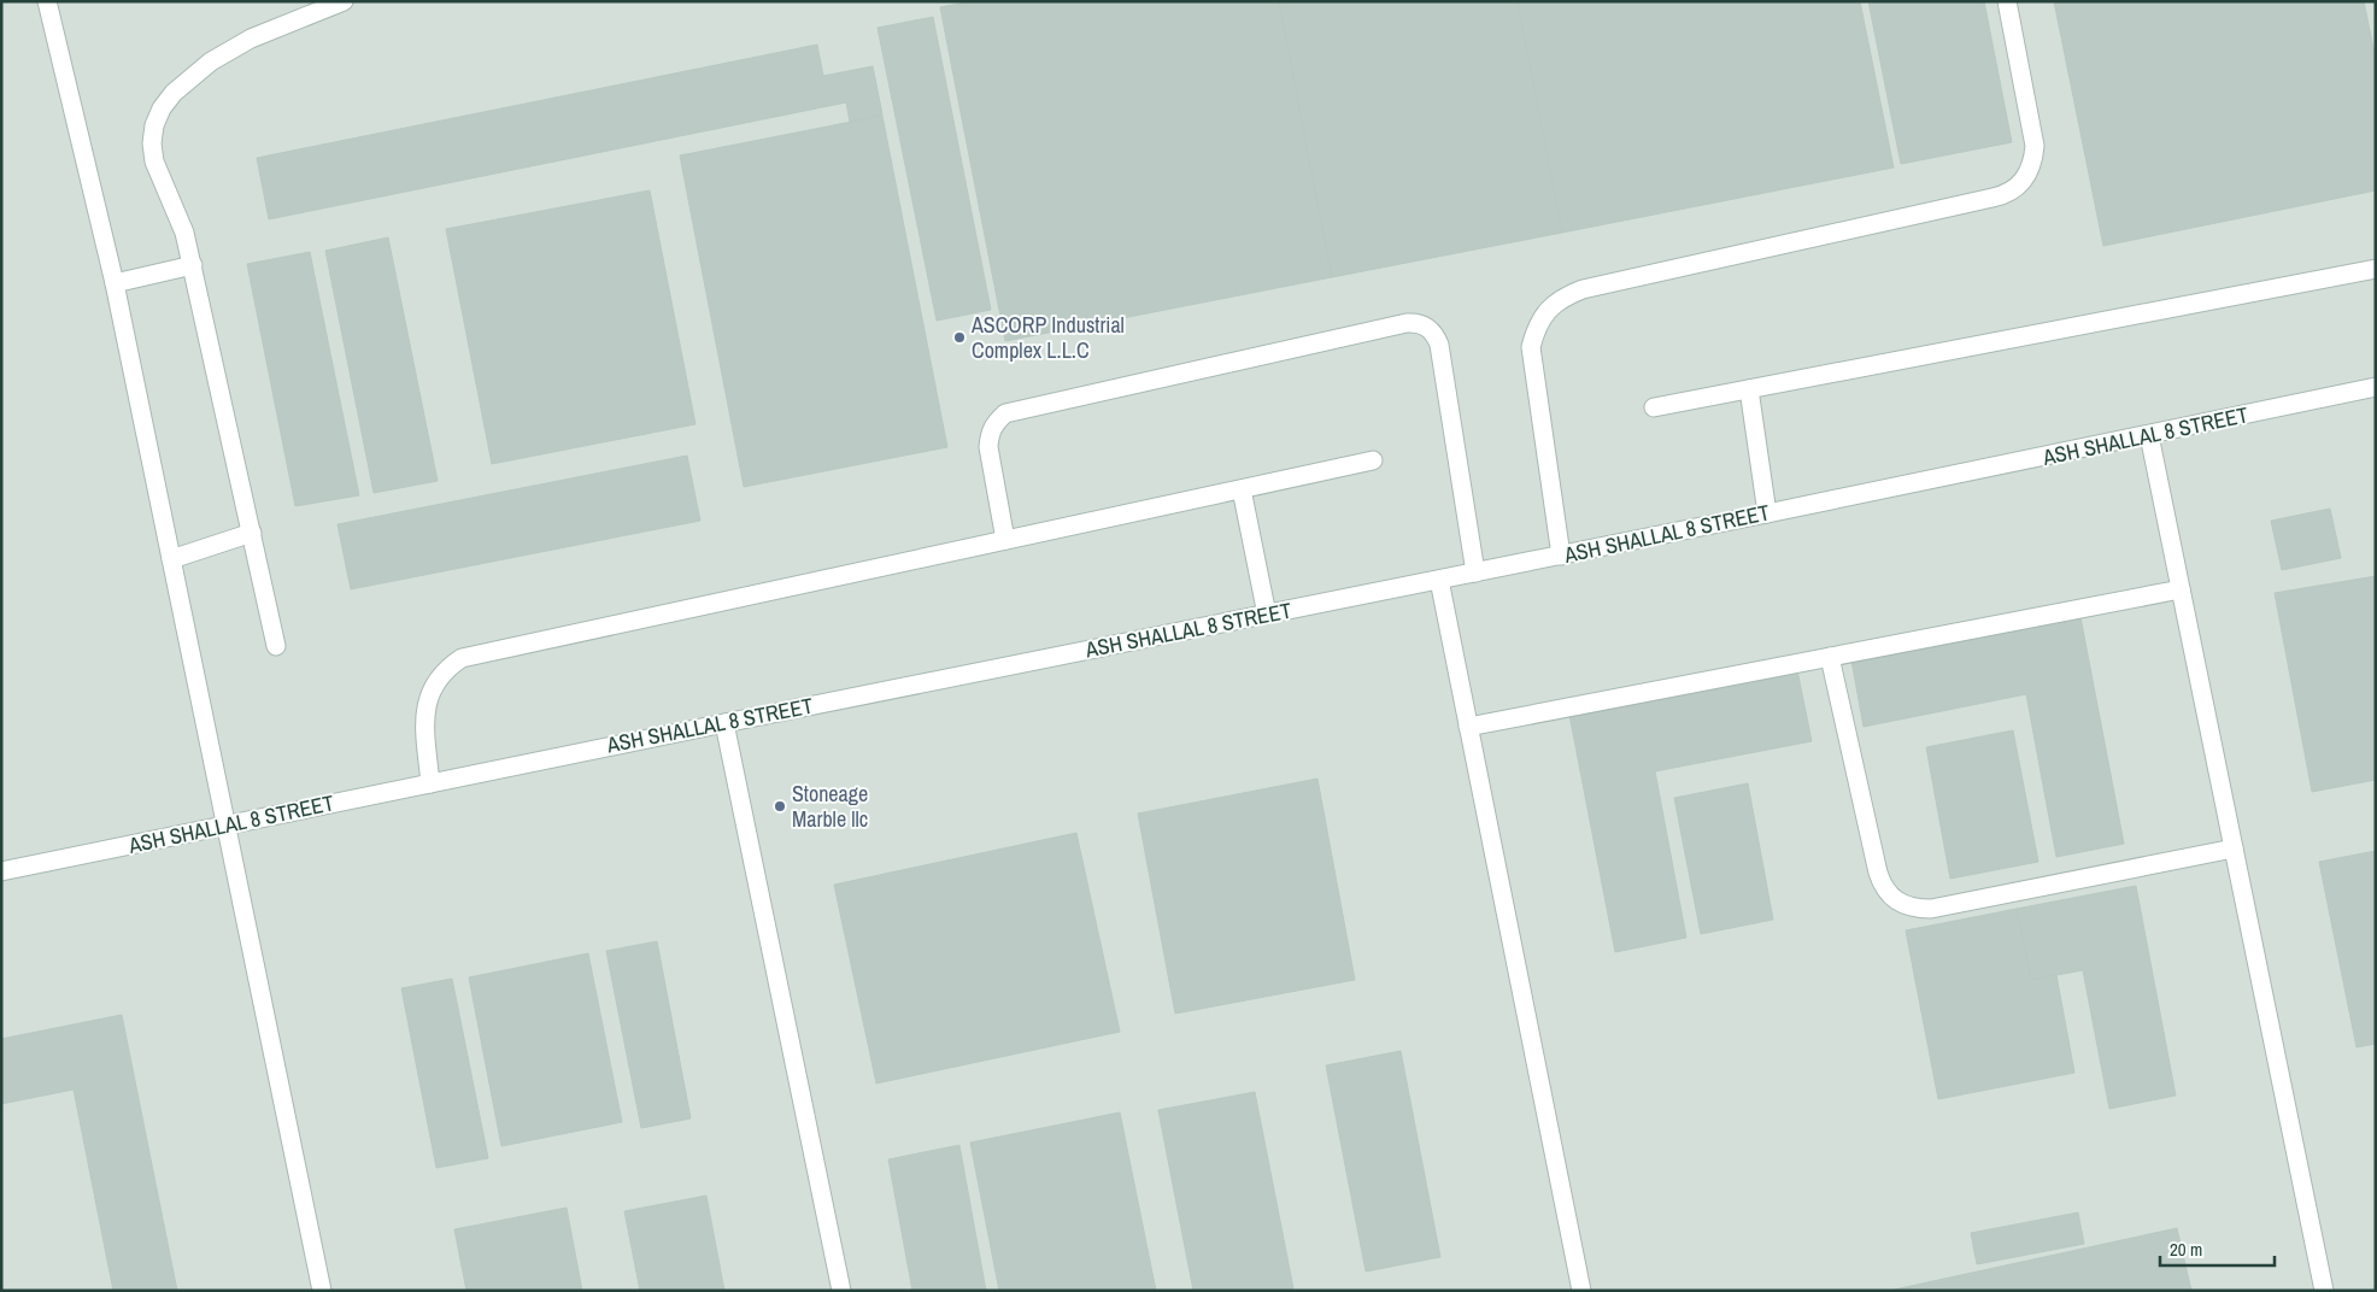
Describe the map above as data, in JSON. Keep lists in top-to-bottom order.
{
  "streets": {
    "street": ["ASH SHALLAL 8 STREET"]
  },
  "places": ["ASCORP Industrial Complex L.L.C", "Stoneage Marble llc"],
  "scale_bar": "20 m"
}
